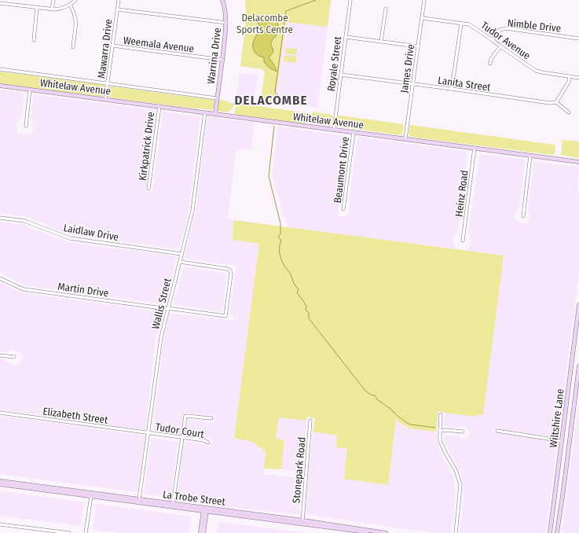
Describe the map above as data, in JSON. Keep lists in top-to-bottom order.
{
  "streets": {
    "main road": [
      "Warrina Drive",
      "Whitelaw Avenue",
      "Wiltshire Lane",
      "La Trobe Street"
    ],
    "street": [
      "Nimble Drive",
      "Tudor Avenue",
      "Weemala Avenue",
      "Mawarra Drive",
      "Royale Street",
      "James Drive",
      "Lanita Street",
      "Kirkpatrick Drive",
      "Beaumont Drive",
      "Heinz Road",
      "Laidlaw Drive",
      "Martin Drive",
      "Wallis Street",
      "Elizabeth Street",
      "Tudor Court",
      "Stonepark Road"
    ]
  },
  "crossings": [
    ["Nimble Drive", "Tudor Avenue"],
    ["Tudor Avenue", "James Drive"],
    ["Weemala Avenue", "Mawarra Drive"],
    ["Weemala Avenue", "Warrina Drive"],
    ["Mawarra Drive", "Whitelaw Avenue"],
    ["Warrina Drive", "Whitelaw Avenue"],
    ["Royale Street", "Lanita Street"],
    ["Royale Street", "Whitelaw Avenue"],
    ["James Drive", "Lanita Street"],
    ["James Drive", "Whitelaw Avenue"],
    ["Whitelaw Avenue", "Kirkpatrick Drive"],
    ["Whitelaw Avenue", "Beaumont Drive"],
    ["Whitelaw Avenue", "Heinz Road"],
    ["Whitelaw Avenue", "Wallis Street"],
    ["Laidlaw Drive", "Wallis Street"],
    ["Martin Drive", "Wallis Street"],
    ["Wallis Street", "Elizabeth Street"],
    ["Wallis Street", "Tudor Court"],
    ["Wallis Street", "La Trobe Street"],
    ["Elizabeth Street", "Tudor Court"],
    ["Stonepark Road", "La Trobe Street"]
  ],
  "districts": ["DELACOMBE"],
  "parks": ["Delacombe Sports Centre"]
}
